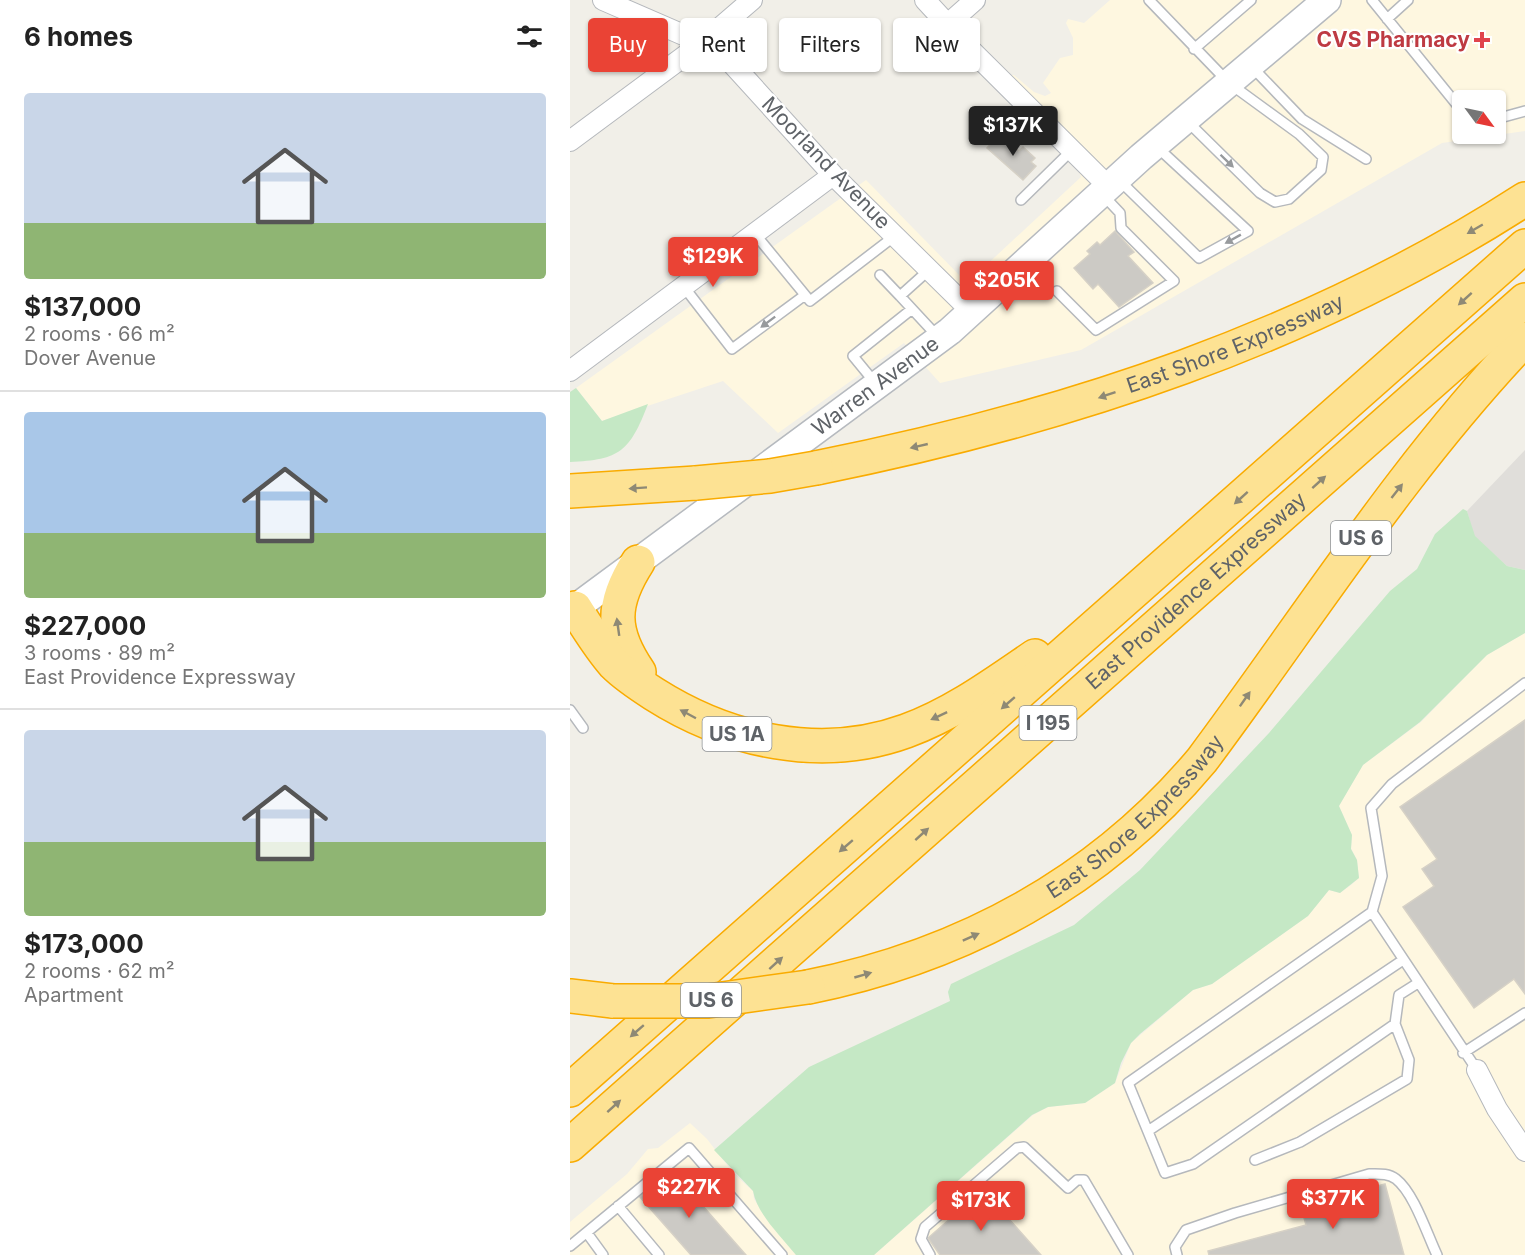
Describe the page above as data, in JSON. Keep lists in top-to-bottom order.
{
  "streets": {
    "highway": [
      "East Shore Expressway",
      "US 6",
      "East Providence Expressway",
      "I 195",
      "US 1A"
    ],
    "main road": ["Warren Avenue"],
    "street": ["Moorland Avenue"]
  },
  "crossings": [
    ["Moorland Avenue", "Warren Avenue"],
    ["Warren Avenue", "US 1A"],
    ["East Providence Expressway", "US 1A"]
  ],
  "places": {
    "health": ["CVS Pharmacy"]
  },
  "north": "bottom right",
  "page": {
    "heading": "6 homes",
    "chip": [
      "Buy",
      "Rent",
      "Filters",
      "New"
    ],
    "list": [
      {
        "name": "$137,000",
        "note": "2 rooms · 66 m² · Dover Avenue"
      },
      {
        "name": "$227,000",
        "note": "3 rooms · 89 m² · East Providence Expressway"
      },
      {
        "name": "$173,000",
        "note": "2 rooms · 62 m² · Apartment"
      }
    ],
    "price": [
      "$137K",
      "$129K",
      "$205K",
      "$227K",
      "$377K",
      "$173K"
    ]
  }
}
